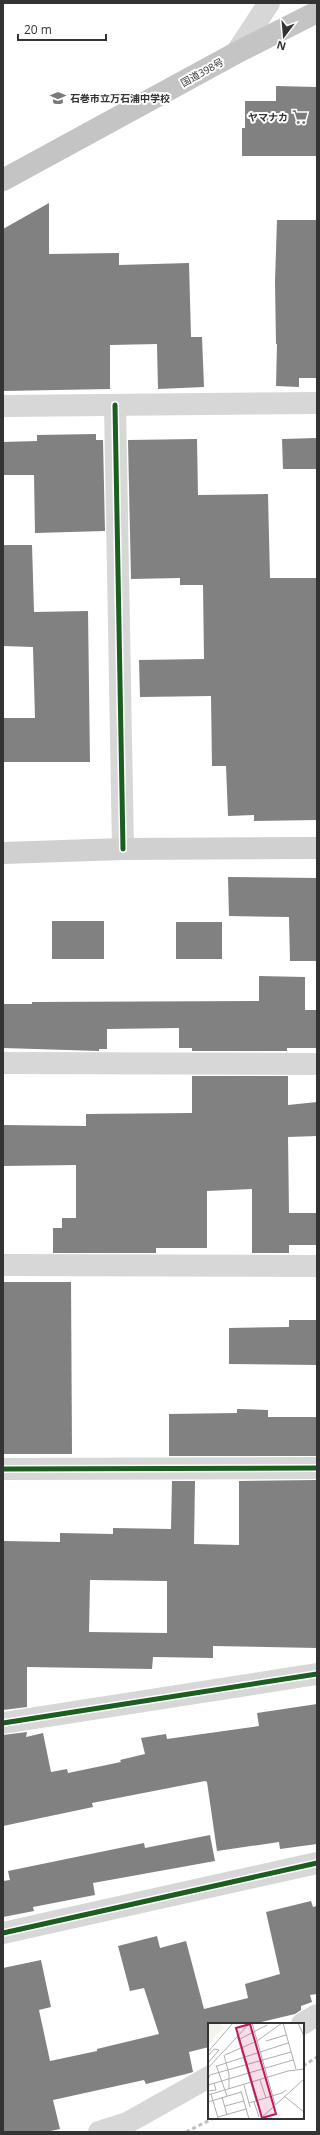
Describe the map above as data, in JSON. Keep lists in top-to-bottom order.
{
  "streets": {
    "highway": ["国道398号"]
  },
  "places": {
    "school or university": ["石巻市立万石浦中学校"],
    "supermarket": ["ヤマナカ"]
  },
  "scale_bar": "20 m",
  "north": "bottom"
}
